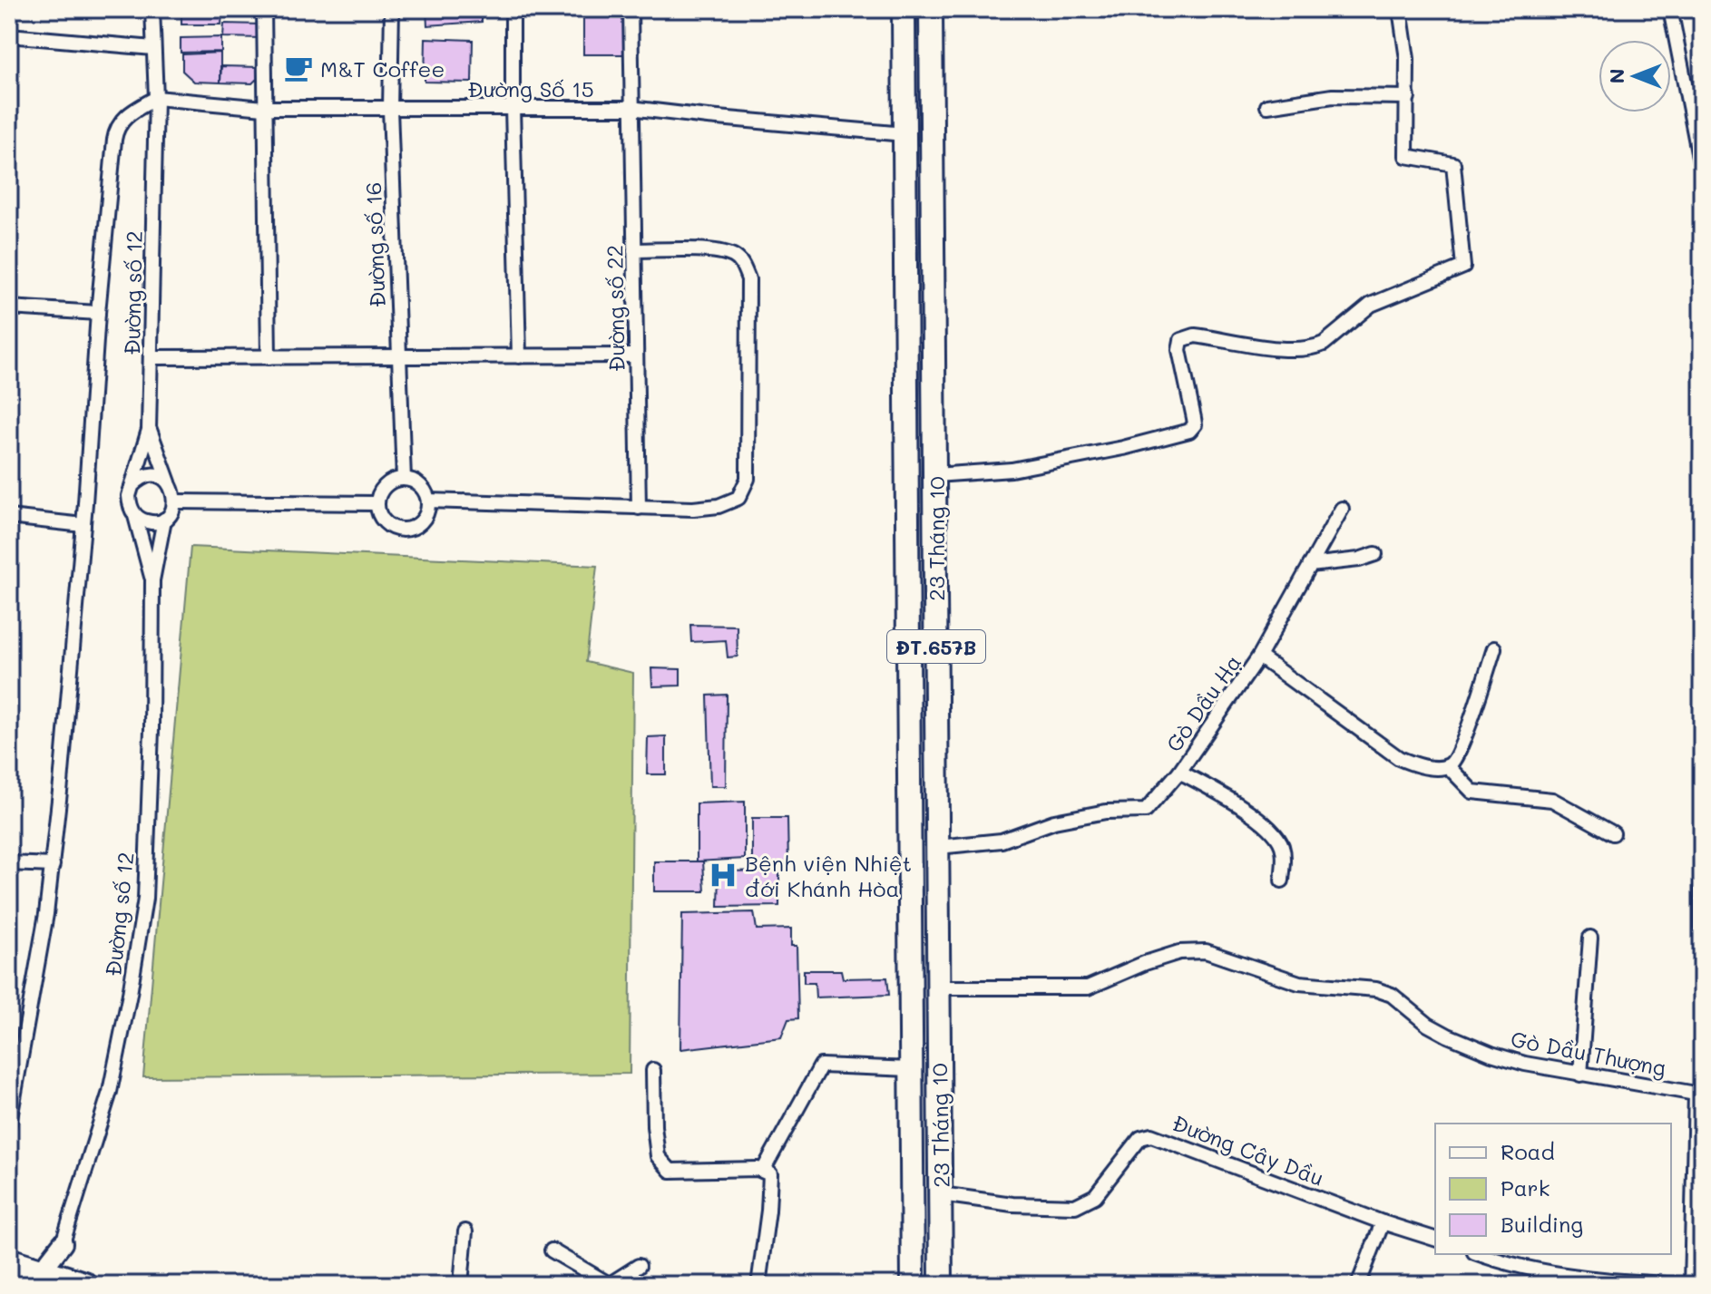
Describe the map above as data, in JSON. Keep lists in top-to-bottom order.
{
  "streets": {
    "main road": ["23 Tháng 10", "ĐT.657B"],
    "street": [
      "Đường Số 15",
      "Đường số 16",
      "Đường số 12",
      "Đường số 22",
      "Gò Dầu Hạ",
      "Gò Dầu Thượng",
      "Đường Cây Dầu"
    ]
  },
  "crossings": [
    ["Đường Số 15", "Đường số 16"],
    ["Đường Số 15", "Đường số 12"],
    ["Đường Số 15", "Đường số 22"],
    ["Đường Số 15", "23 Tháng 10"],
    ["23 Tháng 10", "Gò Dầu Hạ"],
    ["23 Tháng 10", "Gò Dầu Thượng"],
    ["23 Tháng 10", "Đường Cây Dầu"]
  ],
  "places": {
    "cafe": ["M&T Coffee"],
    "hospital": ["Bệnh viện Nhiệt đới Khánh Hòa"]
  },
  "legend": ["Road", "Park", "Building"],
  "north": "left"
}
